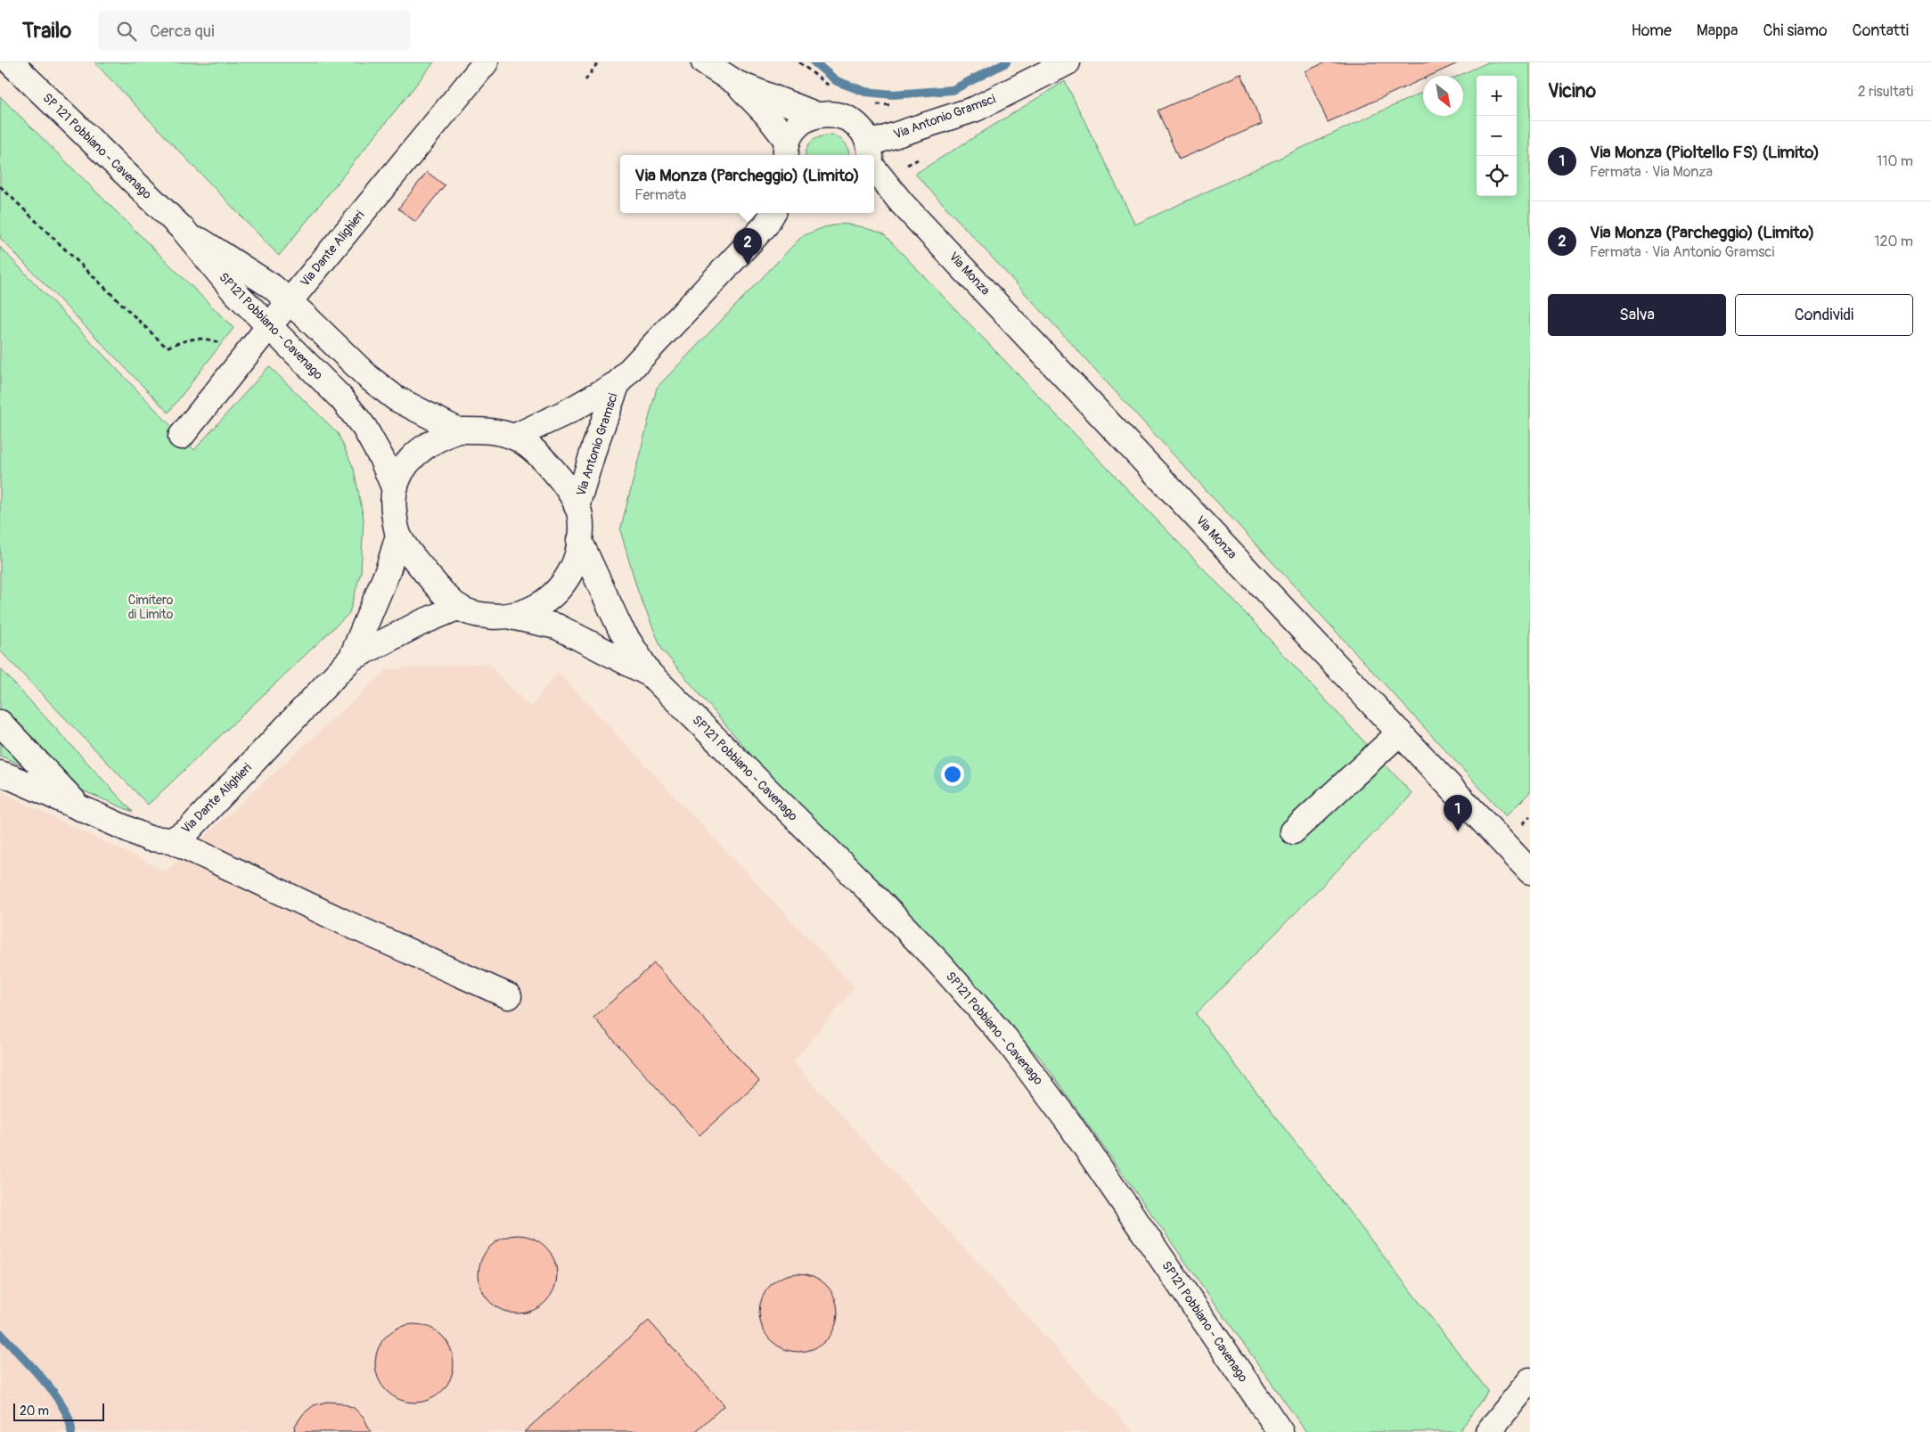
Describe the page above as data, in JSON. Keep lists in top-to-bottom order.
{
  "streets": {
    "street": [
      "Via Antonio Gramsci",
      "SP 121 Pobbiano - Cavenago",
      "Via Dante Alighieri",
      "Via Monza",
      "SP121 Pobbiano - Cavenago"
    ]
  },
  "crossings": [
    ["SP 121 Pobbiano - Cavenago", "SP121 Pobbiano - Cavenago"],
    ["Via Dante Alighieri", "SP121 Pobbiano - Cavenago"]
  ],
  "parks": ["Cimitero di Limito"],
  "scale_bar": "20 m",
  "north": "bottom right",
  "page": {
    "header": "Trailo",
    "search": "Cerca qui",
    "nav": [
      "Home",
      "Mappa",
      "Chi siamo",
      "Contatti"
    ],
    "heading": ["Vicino", "2 risultati"],
    "map_buttons": ["+", "−"],
    "list": [
      {
        "mark": "1",
        "name": "Via Monza (Pioltello FS) (Limito)",
        "note": "Fermata · Via Monza",
        "value": "110 m"
      },
      {
        "mark": "2",
        "name": "Via Monza (Parcheggio) (Limito)",
        "note": "Fermata · Via Antonio Gramsci",
        "value": "120 m"
      }
    ],
    "popup": ["Via Monza (Parcheggio) (Limito)", "Fermata"],
    "pins": ["2", "1"],
    "buttons": ["Salva", "Condividi"],
    "scale": "20 m"
  }
}
